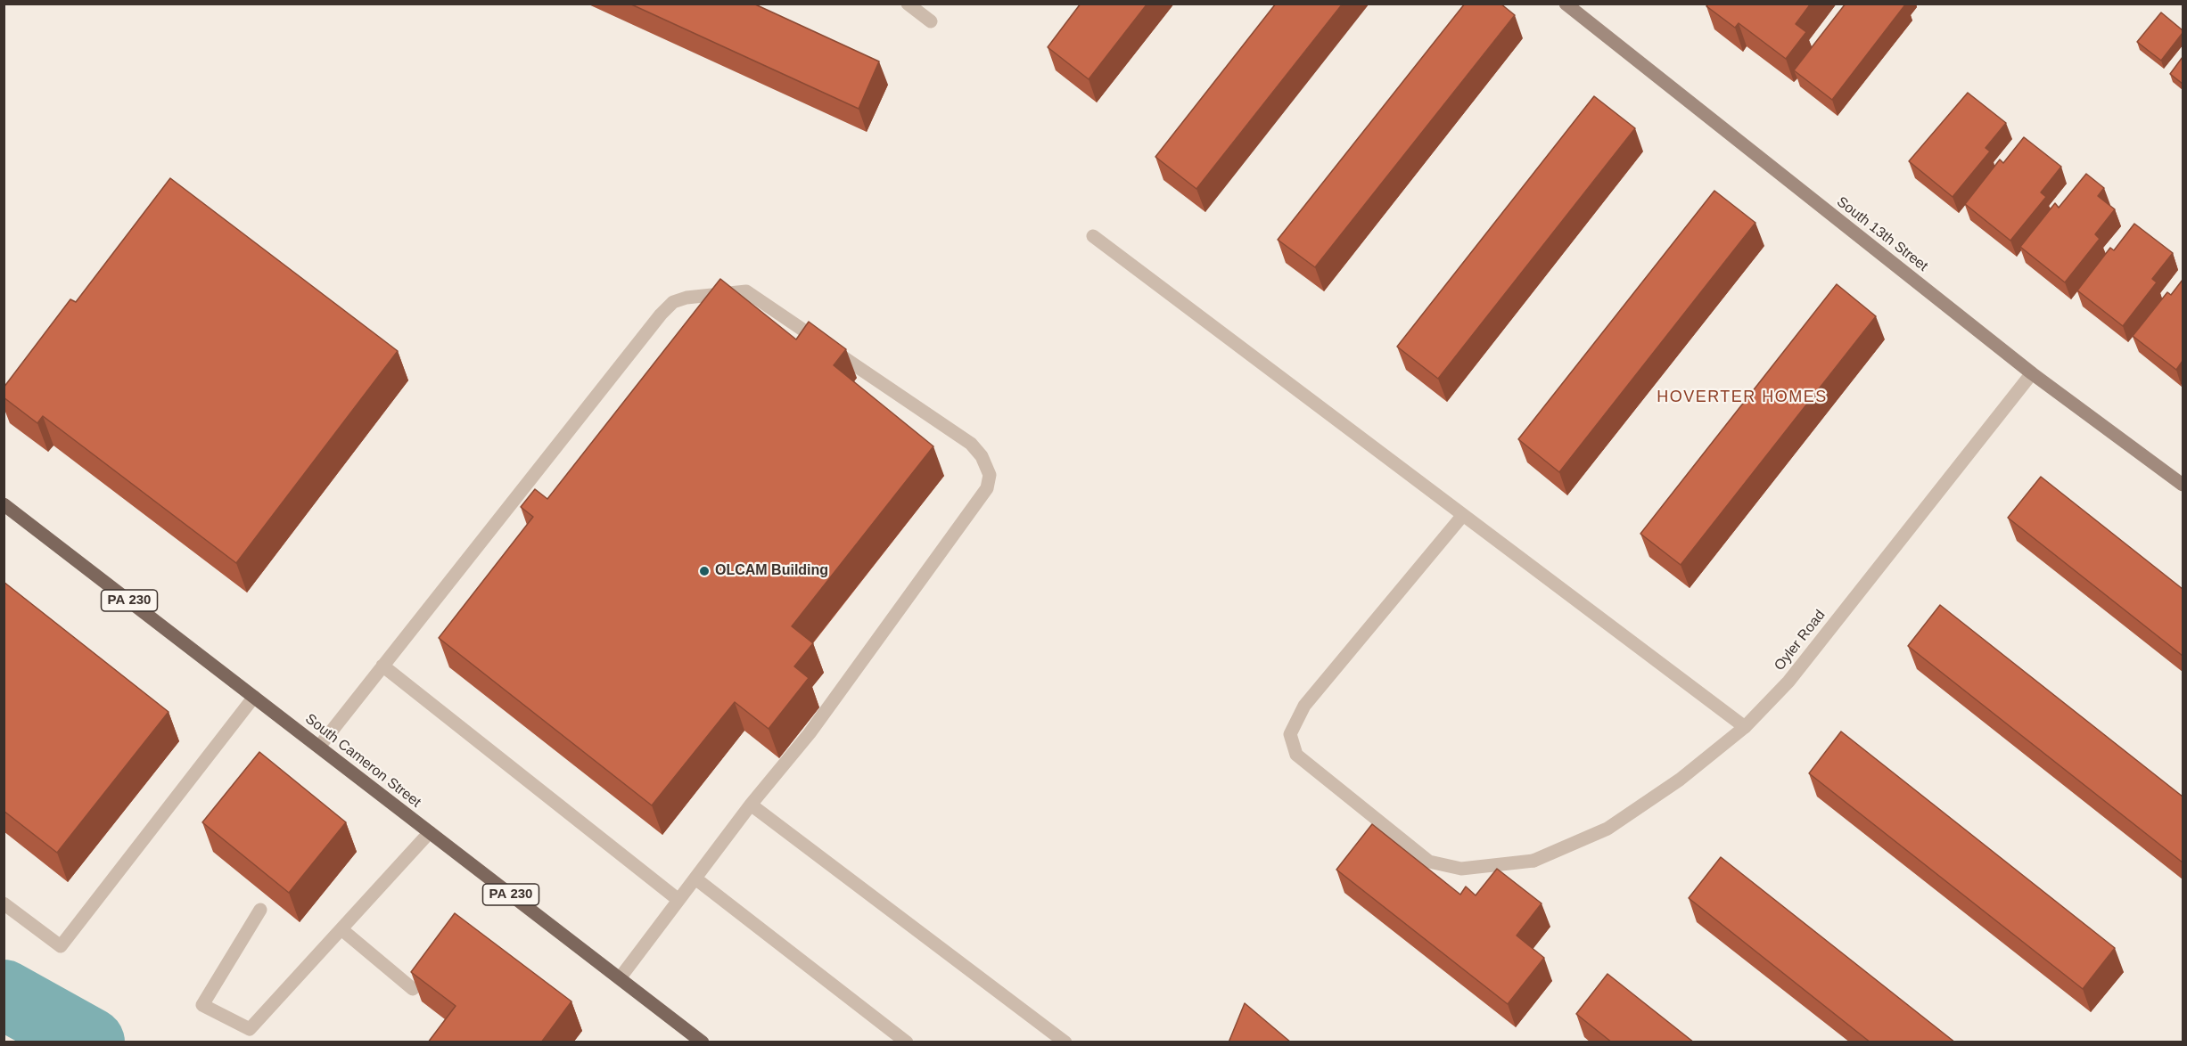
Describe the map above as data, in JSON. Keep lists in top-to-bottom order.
{
  "streets": {
    "main road": ["PA 230", "South Cameron Street"],
    "street": ["South 13th Street", "Oyler Road"]
  },
  "crossings": [
    ["South 13th Street", "Oyler Road"]
  ],
  "districts": ["HOVERTER HOMES"],
  "places": ["OLCAM Building"]
}
